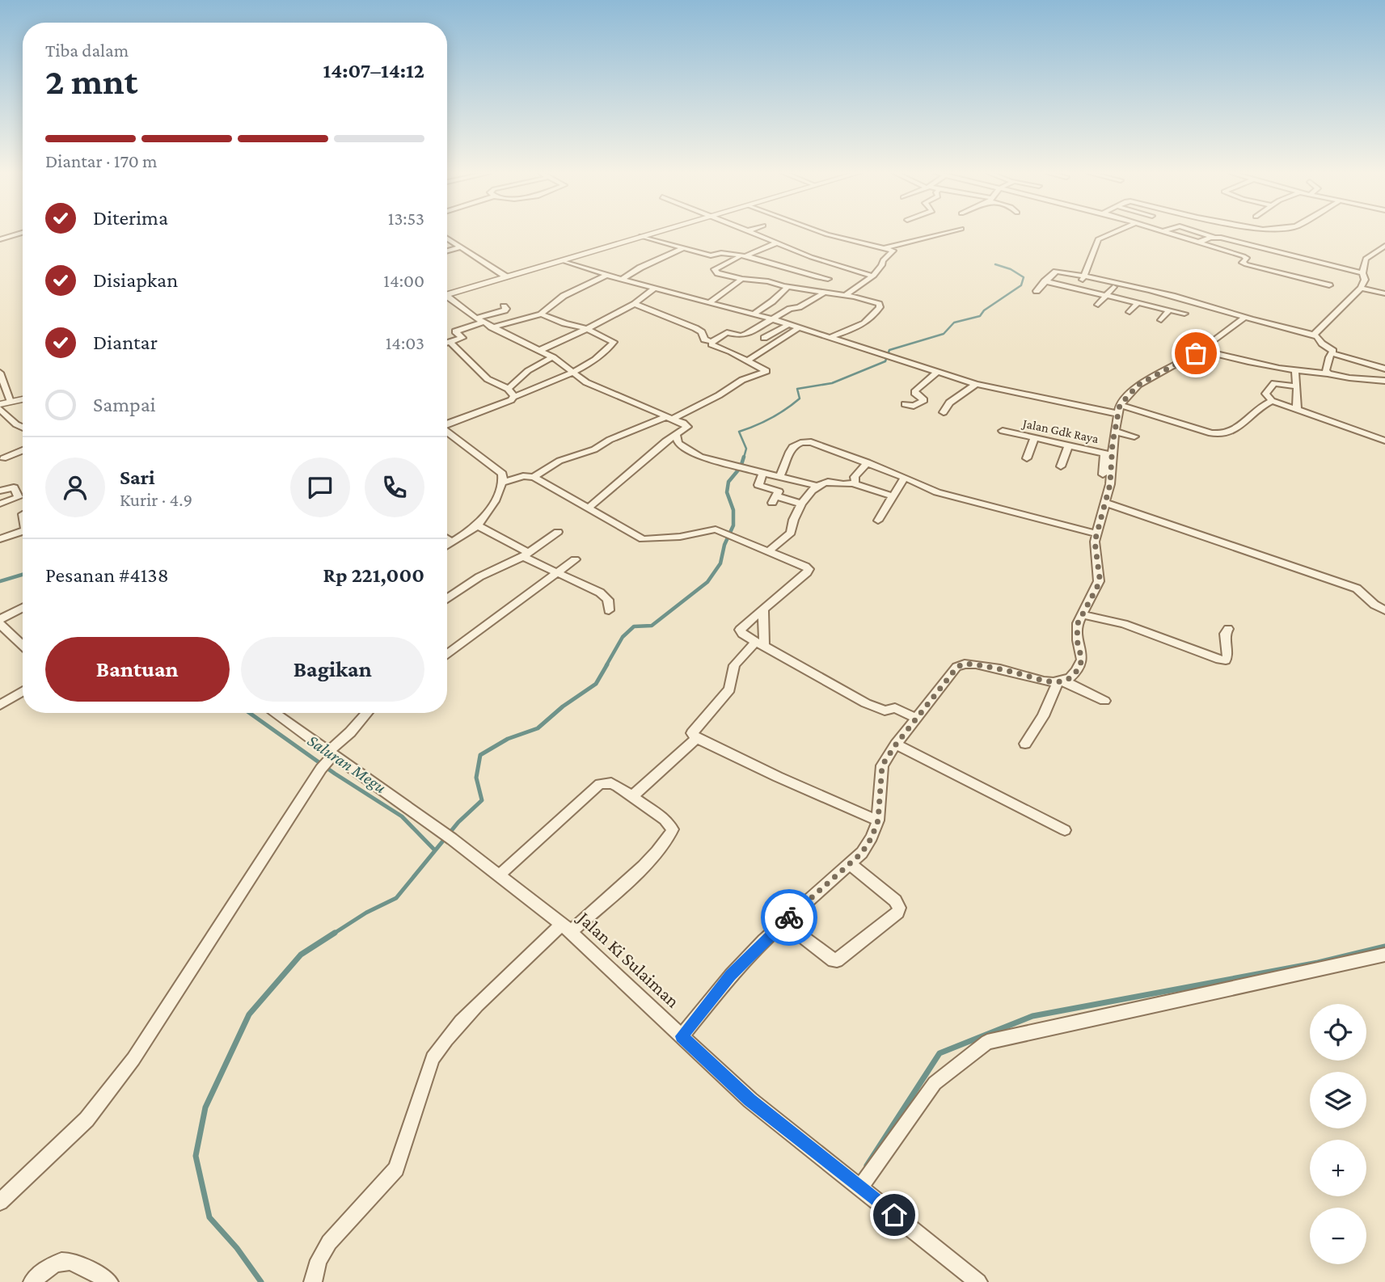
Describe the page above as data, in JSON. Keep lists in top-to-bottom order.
{
  "streets": {
    "street": ["Jalan Gdk Raya", "Jalan Ki Sulaiman"]
  },
  "water": ["Saluran Megu"],
  "page": {
    "heading": ["2 mnt", "Tiba dalam", "14:07–14:12"],
    "panel": [
      "Sari",
      "Kurir · 4.9",
      "Pesanan #4138",
      "Rp 221,000"
    ],
    "bar": "Diantar · 170 m",
    "list": [
      ["Diterima", "13:53"],
      ["Disiapkan", "14:00"],
      ["Diantar", "14:03"],
      "Sampai"
    ],
    "buttons": ["Bantuan", "Bagikan"],
    "map_buttons": ["+", "−"]
  }
}
